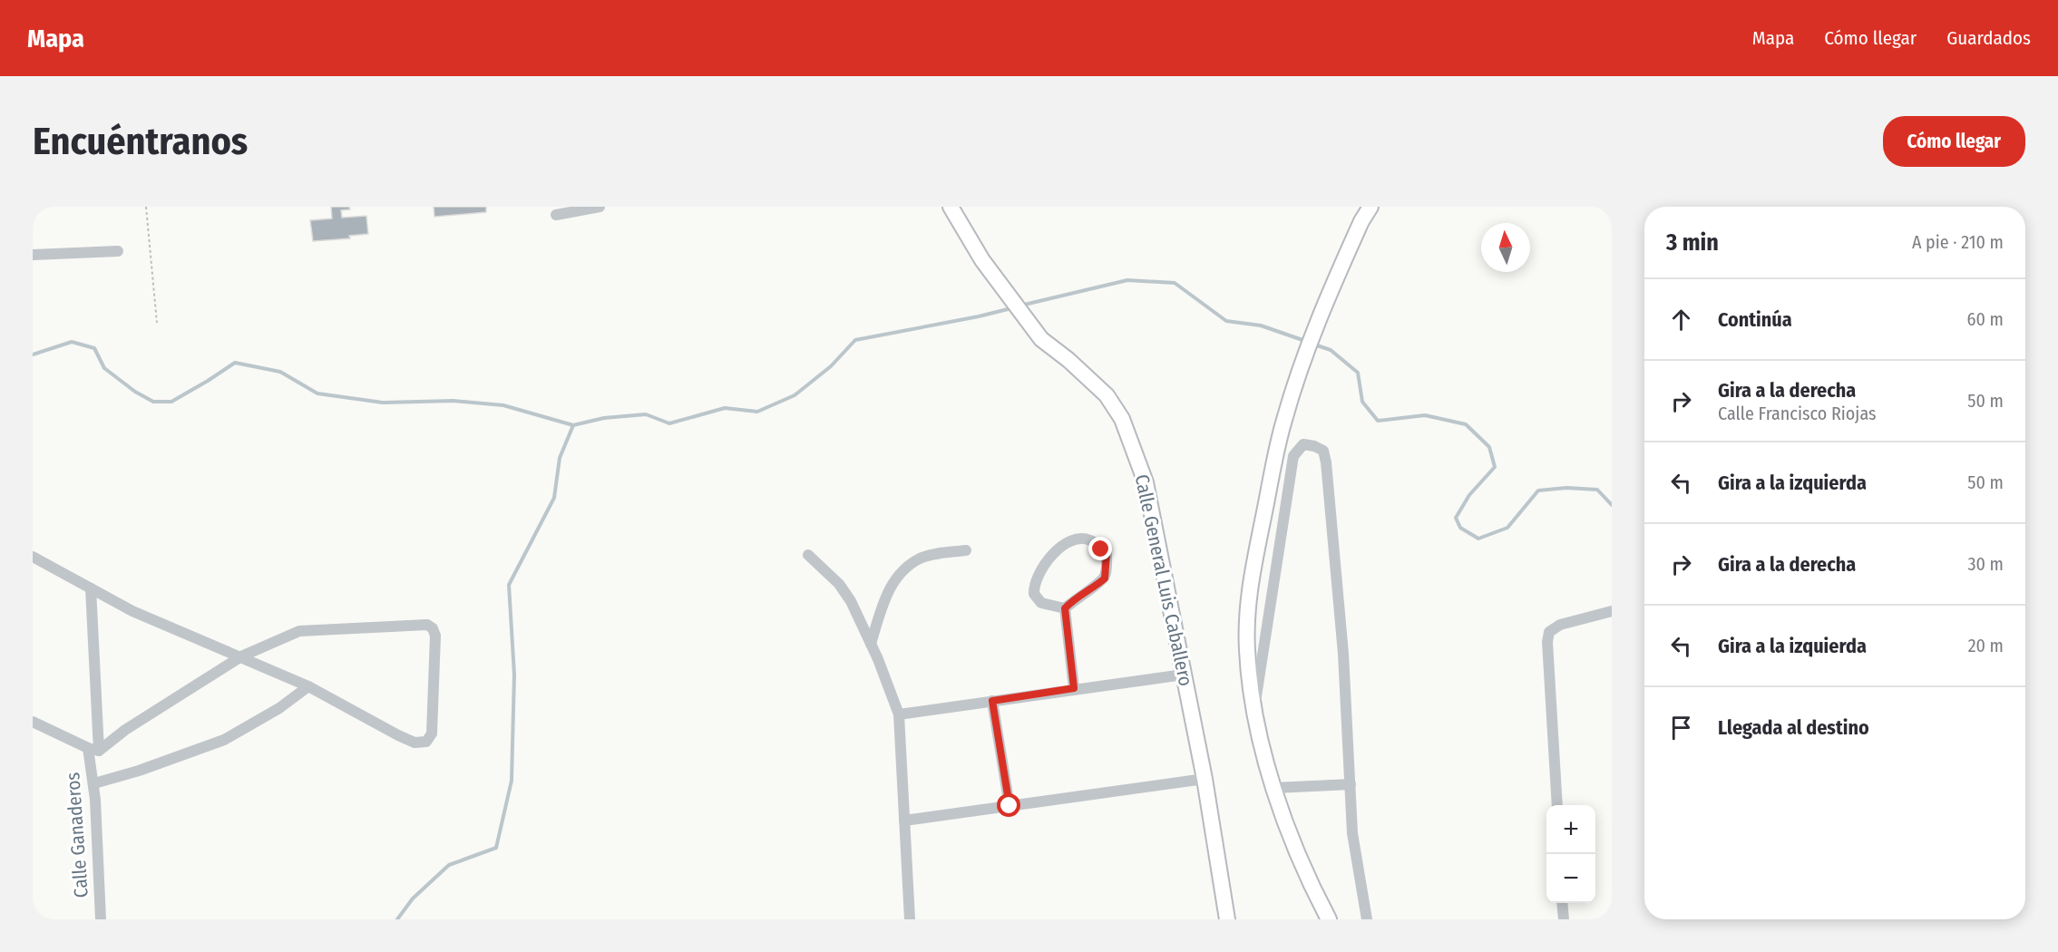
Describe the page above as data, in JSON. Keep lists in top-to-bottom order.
{
  "streets": {
    "street": ["Calle General Luis Caballero", "Calle Ganaderos"]
  },
  "north": "top",
  "page": {
    "header": "Mapa",
    "nav": ["Mapa", "Cómo llegar", "Guardados"],
    "buttons": "Cómo llegar",
    "title": "Encuéntranos",
    "heading": ["3 min", "A pie · 210 m"],
    "list": [
      ["Continúa", "60 m"],
      ["Gira a la derecha", "Calle Francisco Riojas", "50 m"],
      ["Gira a la izquierda", "50 m"],
      ["Gira a la derecha", "30 m"],
      ["Gira a la izquierda", "20 m"],
      "Llegada al destino"
    ],
    "map_buttons": ["+", "−"]
  }
}
